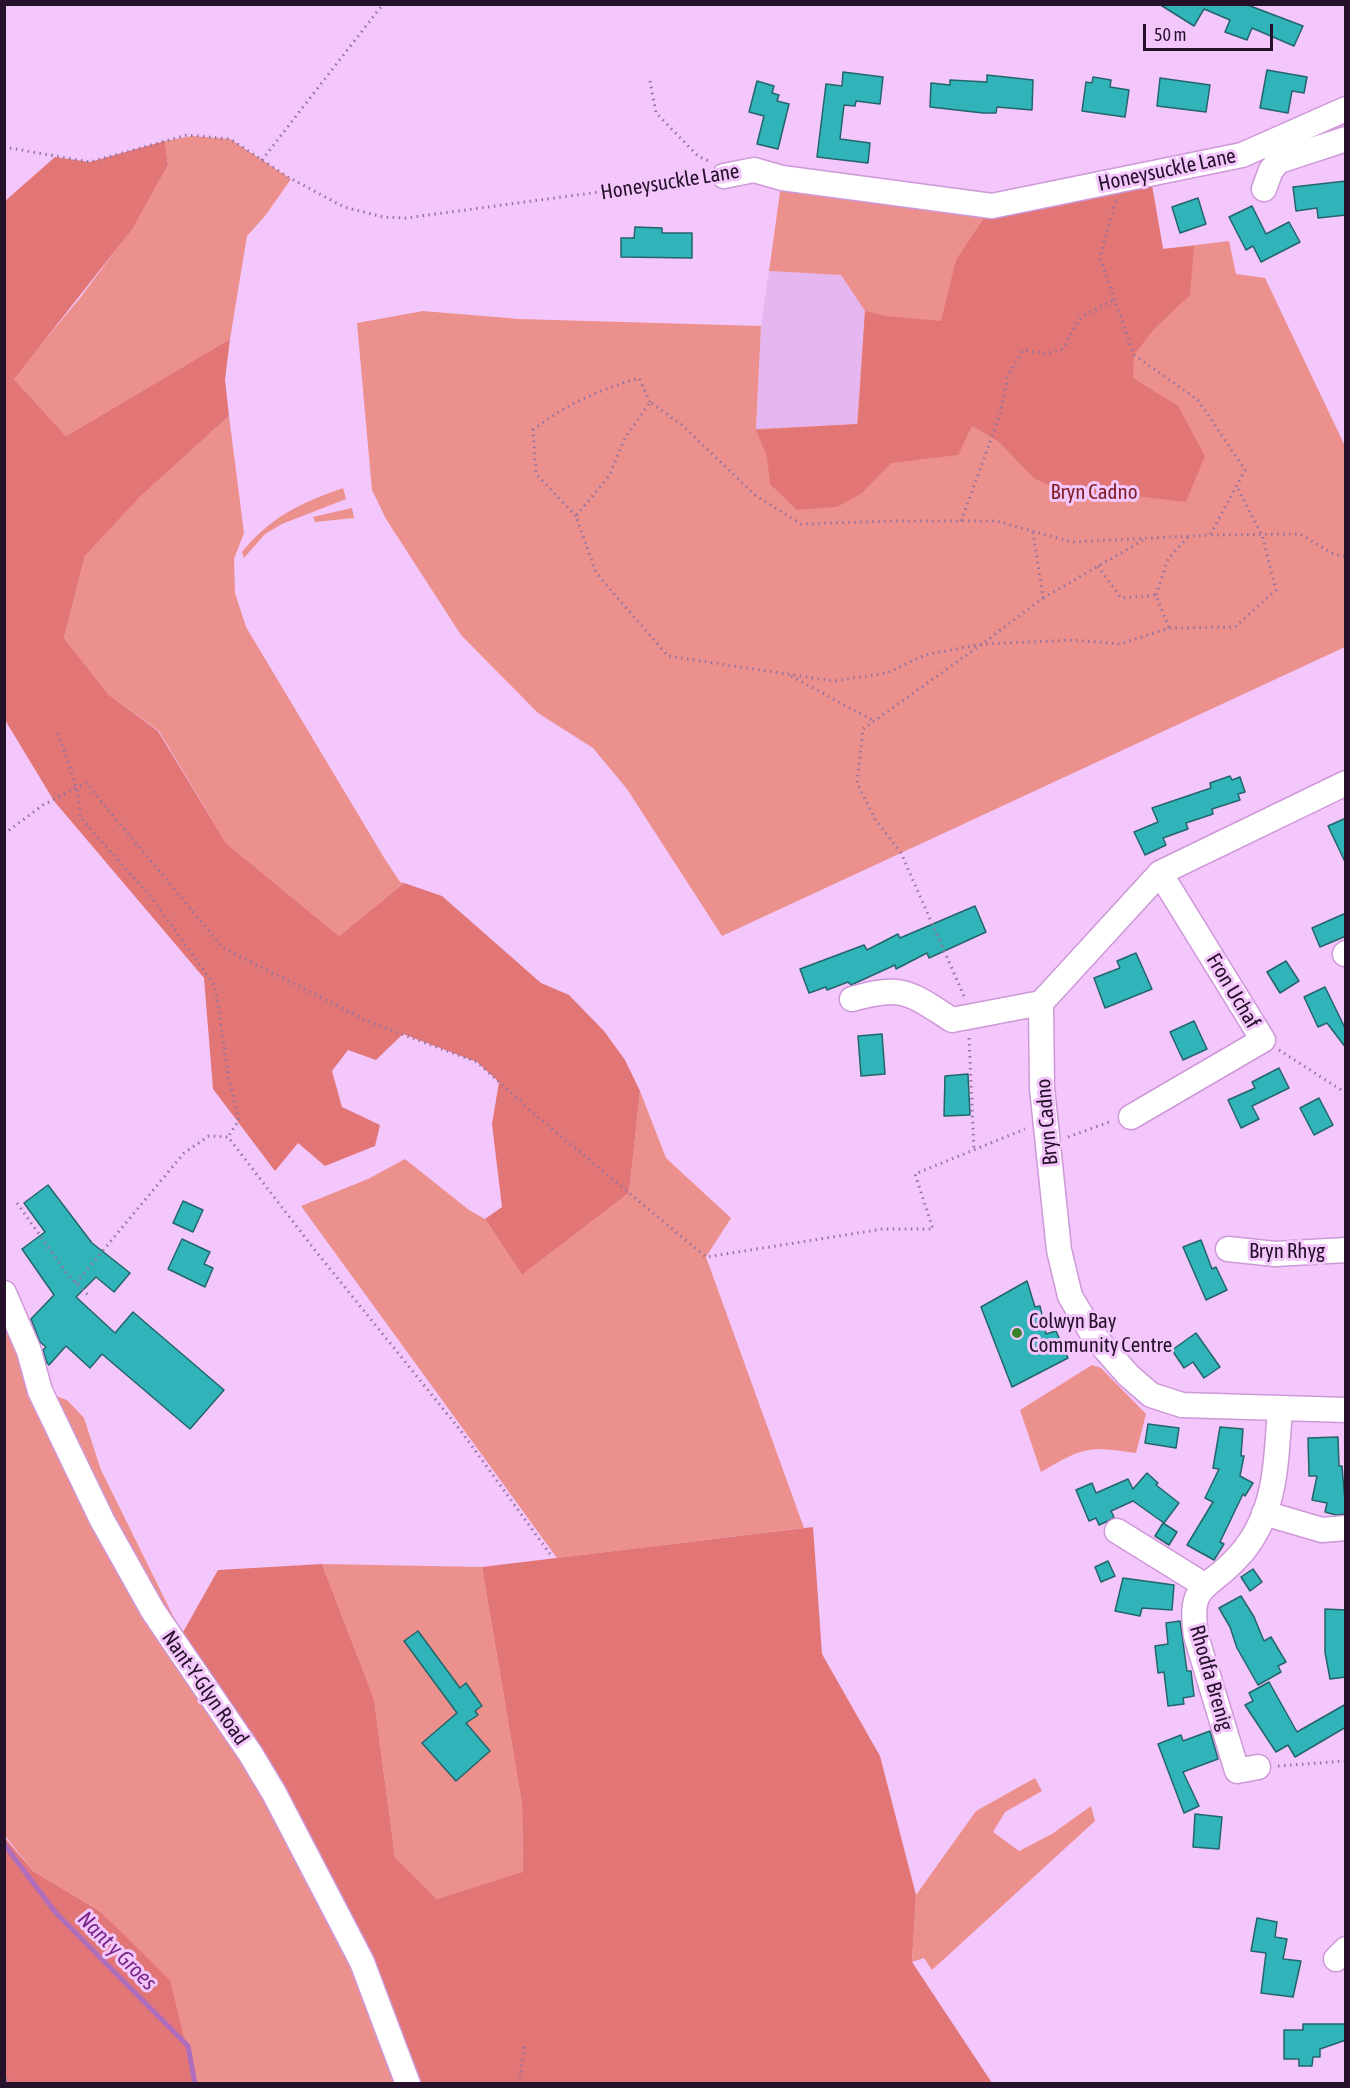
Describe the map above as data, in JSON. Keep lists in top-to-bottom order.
{
  "streets": {
    "street": [
      "Honeysuckle Lane",
      "Fron Uchaf",
      "Bryn Cadno",
      "Bryn Rhyg",
      "Rhodfa Brenig",
      "Nant-Y-Glyn Road"
    ]
  },
  "crossings": [
    ["Bryn Cadno", "Rhodfa Brenig"]
  ],
  "water": ["Nant y Groes"],
  "parks": ["Bryn Cadno"],
  "places": ["Colwyn Bay Community Centre"],
  "scale_bar": "50 m"
}
